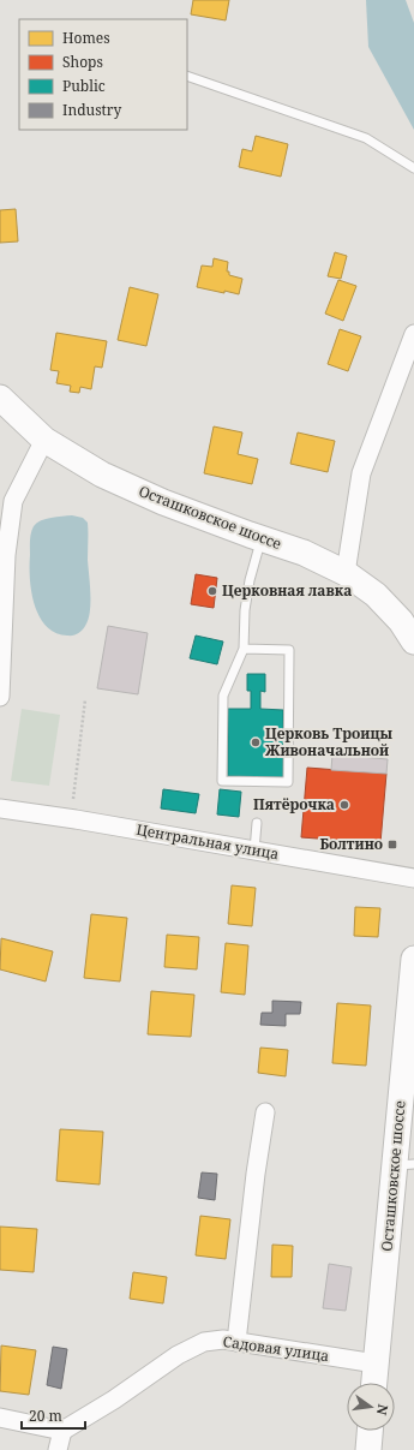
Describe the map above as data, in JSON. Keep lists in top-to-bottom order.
{
  "streets": {
    "main road": ["Осташковское шоссе"],
    "street": ["Центральная улица", "Садовая улица"]
  },
  "crossings": [
    ["Осташковское шоссе", "Садовая улица"]
  ],
  "places": {
    "other": ["Церковная лавка", "Церковь Троицы Живоначальной", "Пятёрочка"],
    "transit": ["Болтино"]
  },
  "legend": [
    "Homes",
    "Shops",
    "Public",
    "Industry"
  ],
  "scale_bar": "20 m",
  "north": "right"
}
